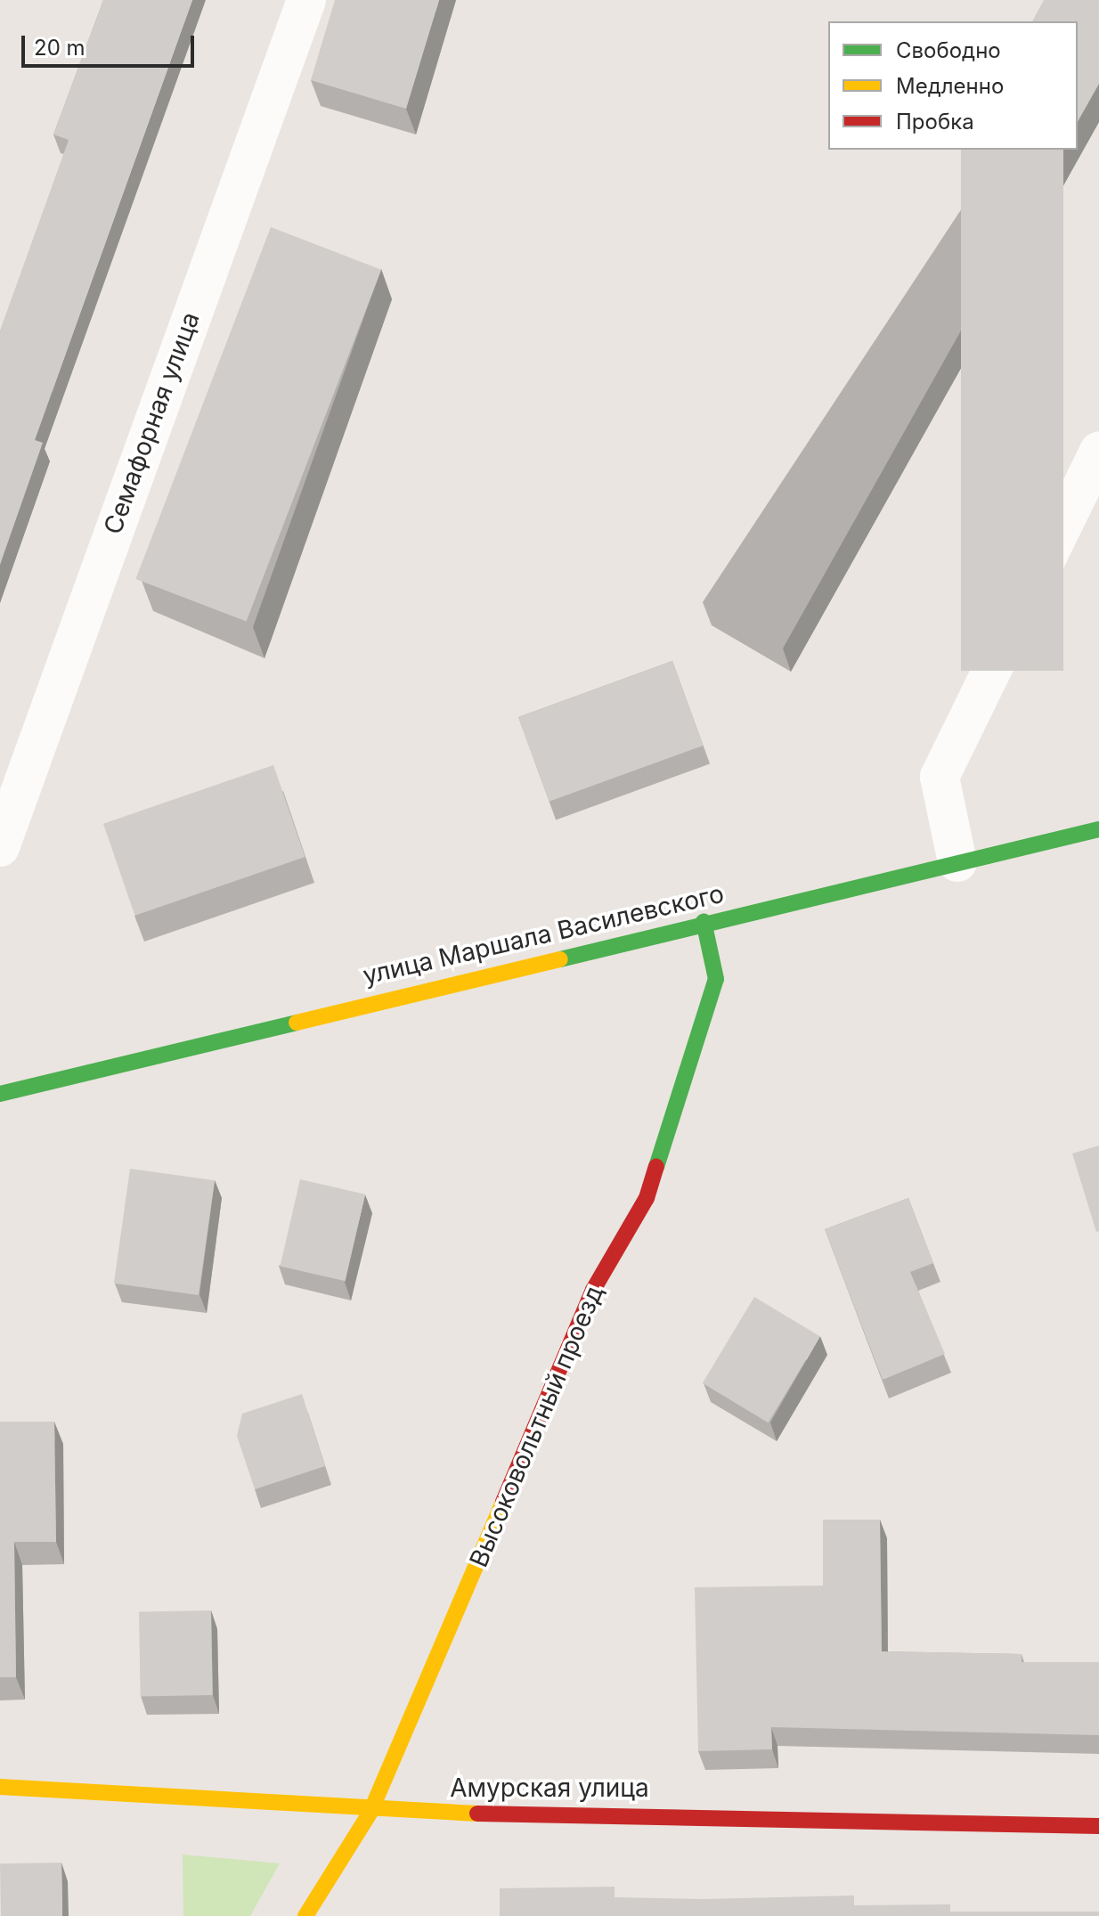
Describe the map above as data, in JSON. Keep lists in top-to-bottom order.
{
  "streets": {
    "street": [
      "Семафорная улица",
      "улица Маршала Василевского",
      "Высоковольтный проезд",
      "Амурская улица"
    ]
  },
  "crossings": [
    ["улица Маршала Василевского", "Высоковольтный проезд"],
    ["Высоковольтный проезд", "Амурская улица"]
  ],
  "legend": ["Свободно", "Медленно", "Пробка"],
  "scale_bar": "20 m"
}
